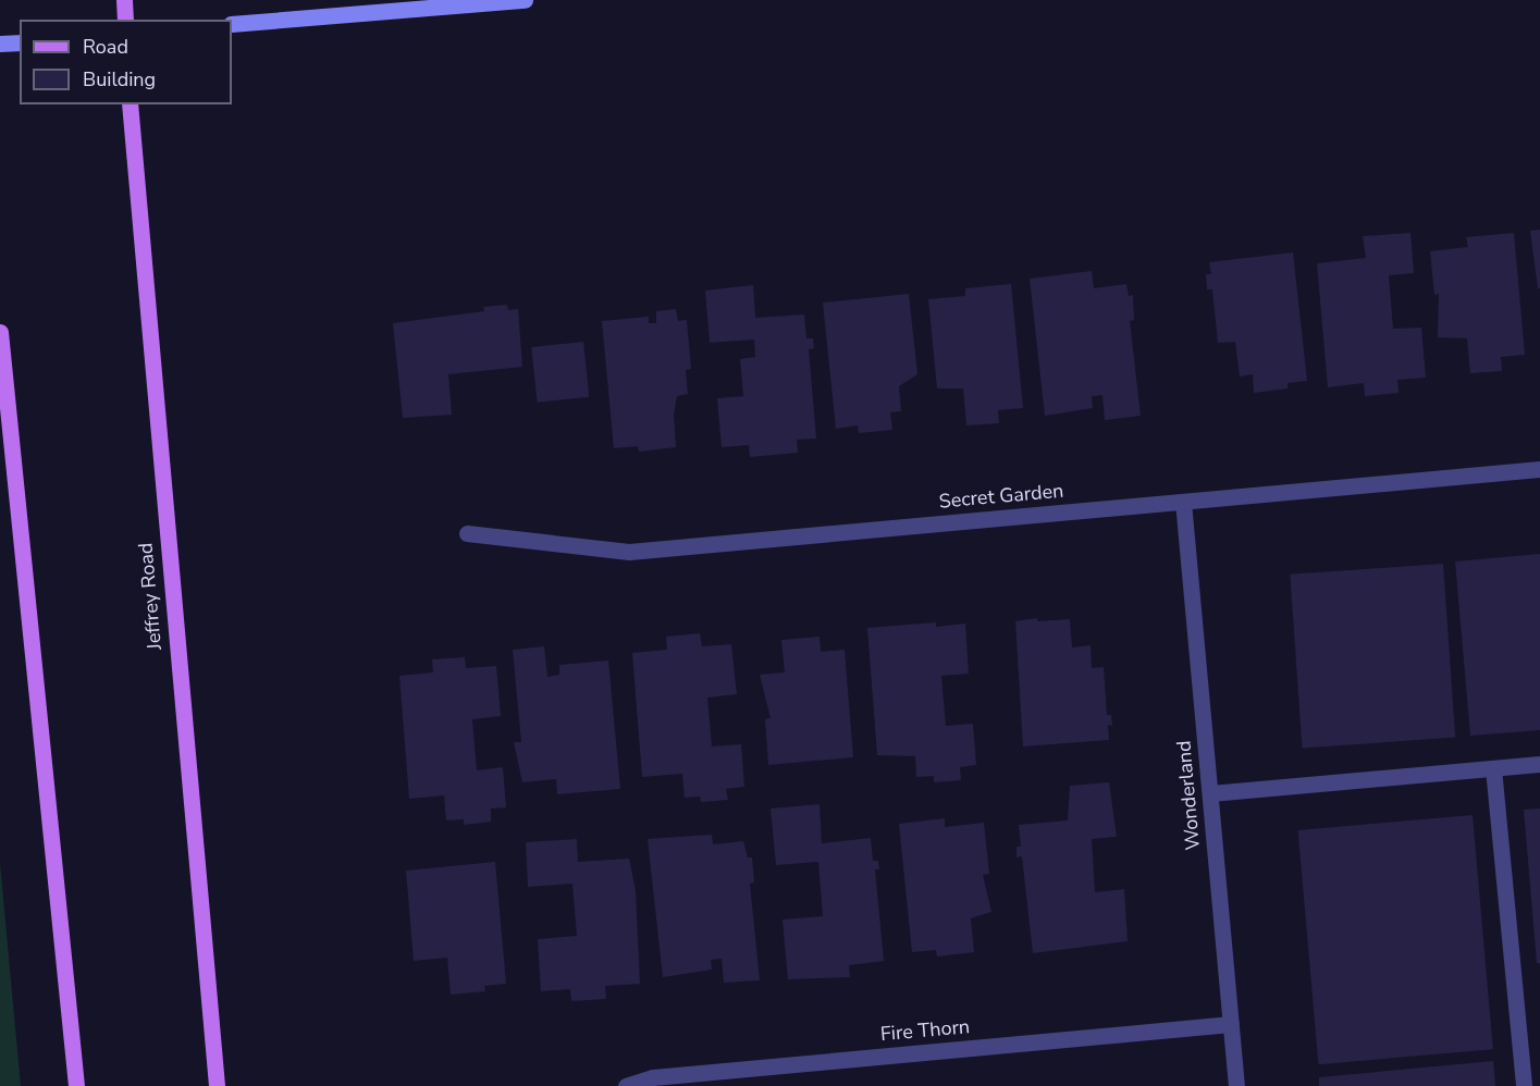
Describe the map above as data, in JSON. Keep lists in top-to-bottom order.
{
  "streets": {
    "main road": ["Jeffrey Road"],
    "street": ["Secret Garden", "Wonderland", "Fire Thorn"]
  },
  "crossings": [
    ["Secret Garden", "Wonderland"],
    ["Wonderland", "Fire Thorn"]
  ],
  "legend": ["Road", "Building"]
}
